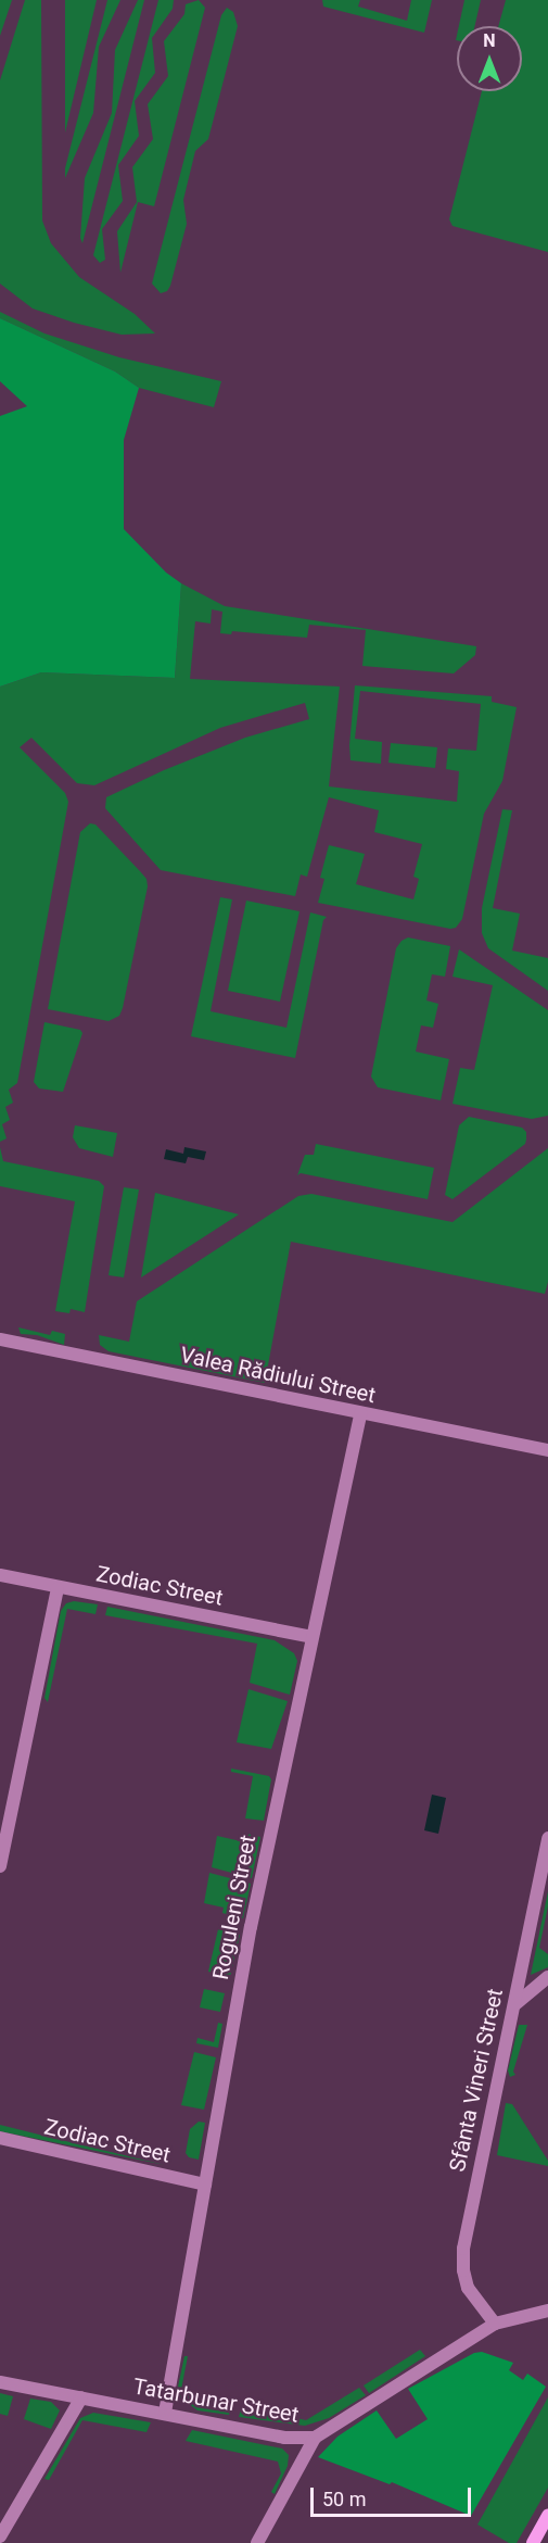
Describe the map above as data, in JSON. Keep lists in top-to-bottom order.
{
  "streets": {
    "street": [
      "Valea Rădiului Street",
      "Zodiac Street",
      "Roguleni Street",
      "Sfânta Vineri Street",
      "Tatarbunar Street"
    ]
  },
  "crossings": [
    ["Valea Rădiului Street", "Roguleni Street"],
    ["Zodiac Street", "Roguleni Street"],
    ["Roguleni Street", "Tatarbunar Street"],
    ["Sfânta Vineri Street", "Tatarbunar Street"]
  ],
  "scale_bar": "50 m",
  "north": "top"
}
